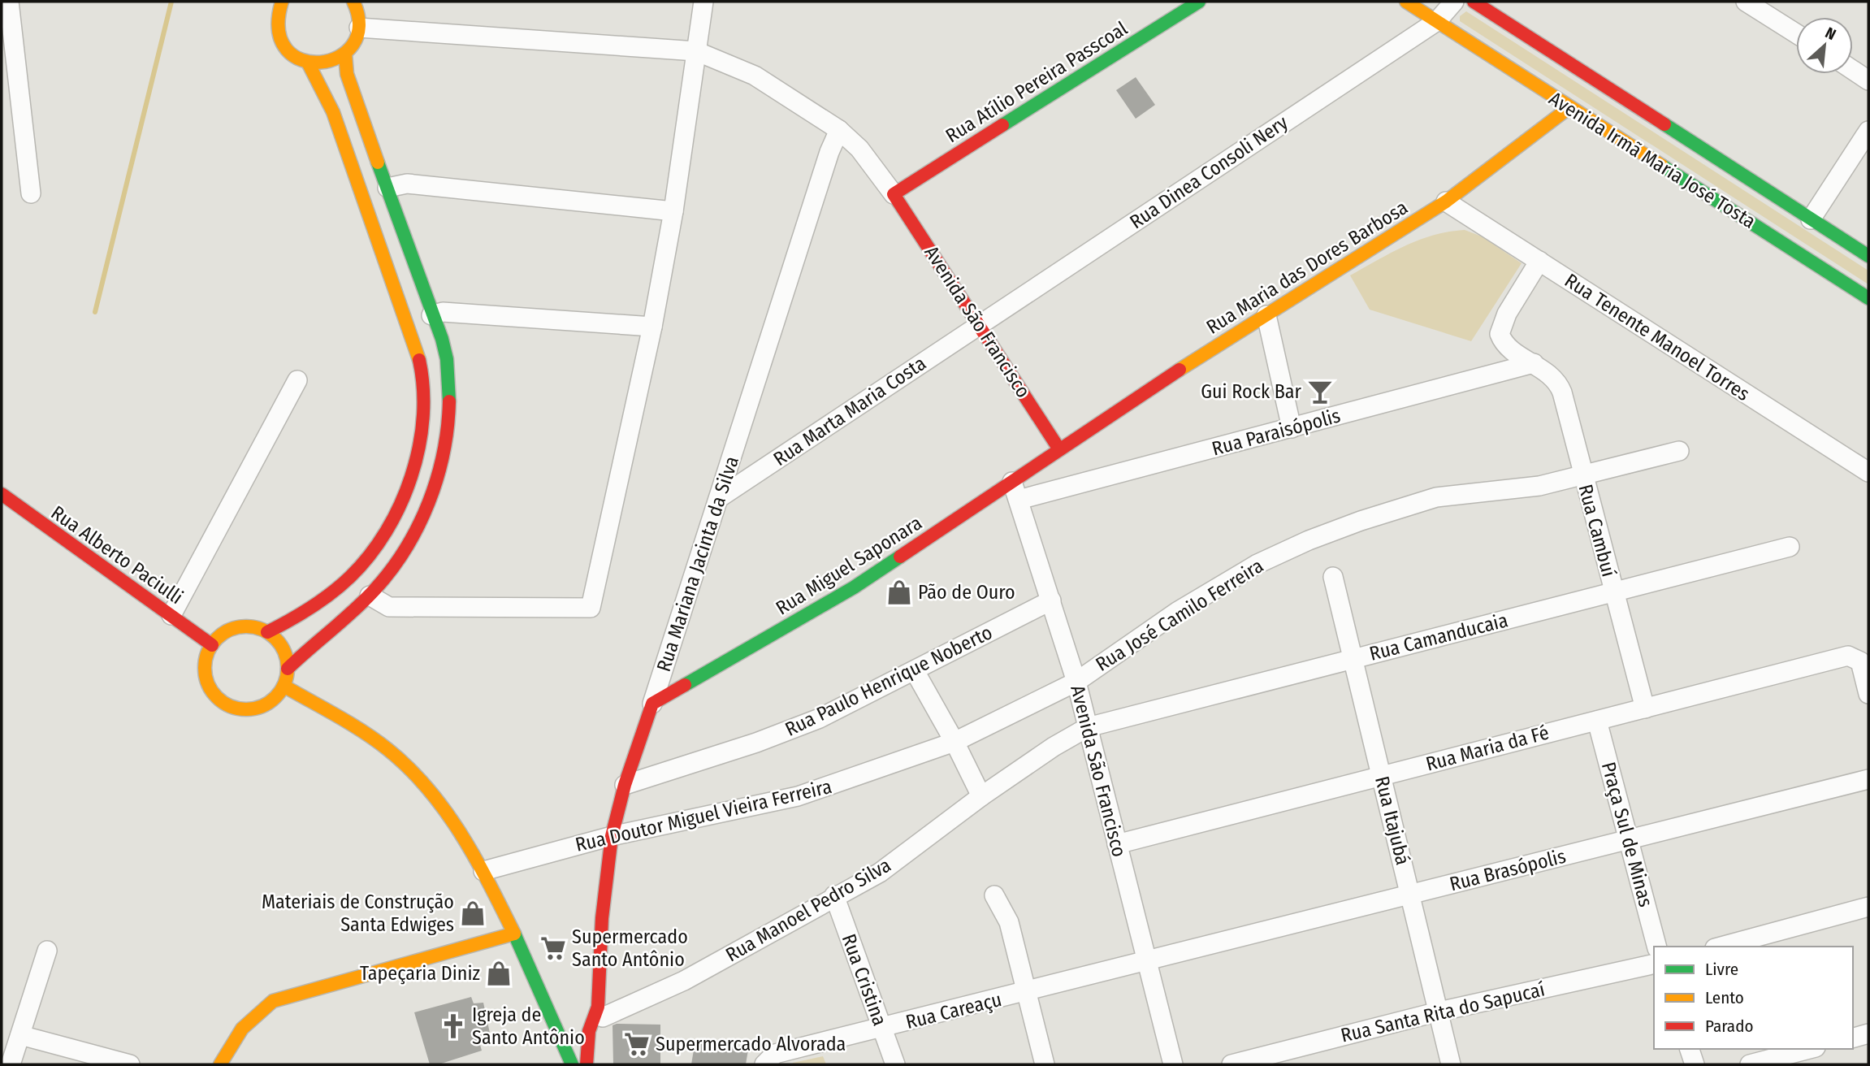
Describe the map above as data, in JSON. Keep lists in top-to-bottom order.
{
  "streets": {
    "street": [
      "Rua Atílio Pereira Passcoal",
      "Avenida Irmã Maria José Tosta",
      "Rua Dinea Consoli Nery",
      "Rua Maria das Dores Barbosa",
      "Avenida São Francisco",
      "Rua Tenente Manoel Torres",
      "Rua Marta Maria Costa",
      "Rua Paraisópolis",
      "Rua Cambuí",
      "Rua Alberto Paciulli",
      "Rua Mariana Jacinta da Silva",
      "Rua Miguel Saponara",
      "Rua José Camilo Ferreira",
      "Rua Camanducaia",
      "Rua Paulo Henrique Noberto",
      "Rua Maria da Fé",
      "Rua Doutor Miguel Vieira Ferreira",
      "Rua Itajubá",
      "Praça Sul de Minas",
      "Rua Brasópolis",
      "Rua Manoel Pedro Silva",
      "Rua Cristina",
      "Rua Careaçu",
      "Rua Santa Rita do Sapucaí"
    ]
  },
  "crossings": [
    ["Rua Atílio Pereira Passcoal", "Avenida São Francisco"],
    ["Avenida Irmã Maria José Tosta", "Rua Dinea Consoli Nery"],
    ["Avenida Irmã Maria José Tosta", "Rua Maria das Dores Barbosa"],
    ["Rua Dinea Consoli Nery", "Avenida São Francisco"],
    ["Rua Dinea Consoli Nery", "Rua Marta Maria Costa"],
    ["Rua Maria das Dores Barbosa", "Avenida São Francisco"],
    ["Rua Maria das Dores Barbosa", "Rua Tenente Manoel Torres"],
    ["Rua Maria das Dores Barbosa", "Rua Miguel Saponara"],
    ["Avenida São Francisco", "Rua Marta Maria Costa"],
    ["Avenida São Francisco", "Rua Paraisópolis"],
    ["Avenida São Francisco", "Rua Miguel Saponara"],
    ["Avenida São Francisco", "Rua José Camilo Ferreira"],
    ["Avenida São Francisco", "Rua Camanducaia"],
    ["Avenida São Francisco", "Rua Paulo Henrique Noberto"],
    ["Avenida São Francisco", "Rua Maria da Fé"],
    ["Avenida São Francisco", "Rua Doutor Miguel Vieira Ferreira"],
    ["Avenida São Francisco", "Rua Brasópolis"],
    ["Avenida São Francisco", "Rua Manoel Pedro Silva"],
    ["Avenida São Francisco", "Rua Careaçu"],
    ["Rua Tenente Manoel Torres", "Rua Cambuí"],
    ["Rua Marta Maria Costa", "Rua Mariana Jacinta da Silva"],
    ["Rua Paraisópolis", "Rua Cambuí"],
    ["Rua Cambuí", "Rua José Camilo Ferreira"],
    ["Rua Cambuí", "Rua Camanducaia"],
    ["Rua Cambuí", "Rua Maria da Fé"],
    ["Rua Mariana Jacinta da Silva", "Rua Miguel Saponara"],
    ["Rua Mariana Jacinta da Silva", "Rua Paulo Henrique Noberto"],
    ["Rua Mariana Jacinta da Silva", "Rua Doutor Miguel Vieira Ferreira"],
    ["Rua Mariana Jacinta da Silva", "Rua Manoel Pedro Silva"],
    ["Rua José Camilo Ferreira", "Rua Doutor Miguel Vieira Ferreira"],
    ["Rua Camanducaia", "Rua Itajubá"],
    ["Rua Camanducaia", "Rua Manoel Pedro Silva"],
    ["Rua Maria da Fé", "Rua Itajubá"],
    ["Rua Maria da Fé", "Praça Sul de Minas"],
    ["Rua Itajubá", "Rua Brasópolis"],
    ["Rua Itajubá", "Rua Santa Rita do Sapucaí"],
    ["Praça Sul de Minas", "Rua Brasópolis"],
    ["Rua Brasópolis", "Rua Careaçu"],
    ["Rua Manoel Pedro Silva", "Rua Cristina"],
    ["Rua Cristina", "Rua Careaçu"]
  ],
  "places": {
    "bar": ["Gui Rock Bar"],
    "shop": ["Pão de Ouro", "Materiais de Construção Santa Edwiges", "Tapeçaria Diniz"],
    "supermarket": ["Supermercado Santo Antônio", "Supermercado Alvorada"],
    "church": ["Igreja de Santo Antônio"]
  },
  "legend": ["Livre", "Lento", "Parado"],
  "north": "top right"
}
